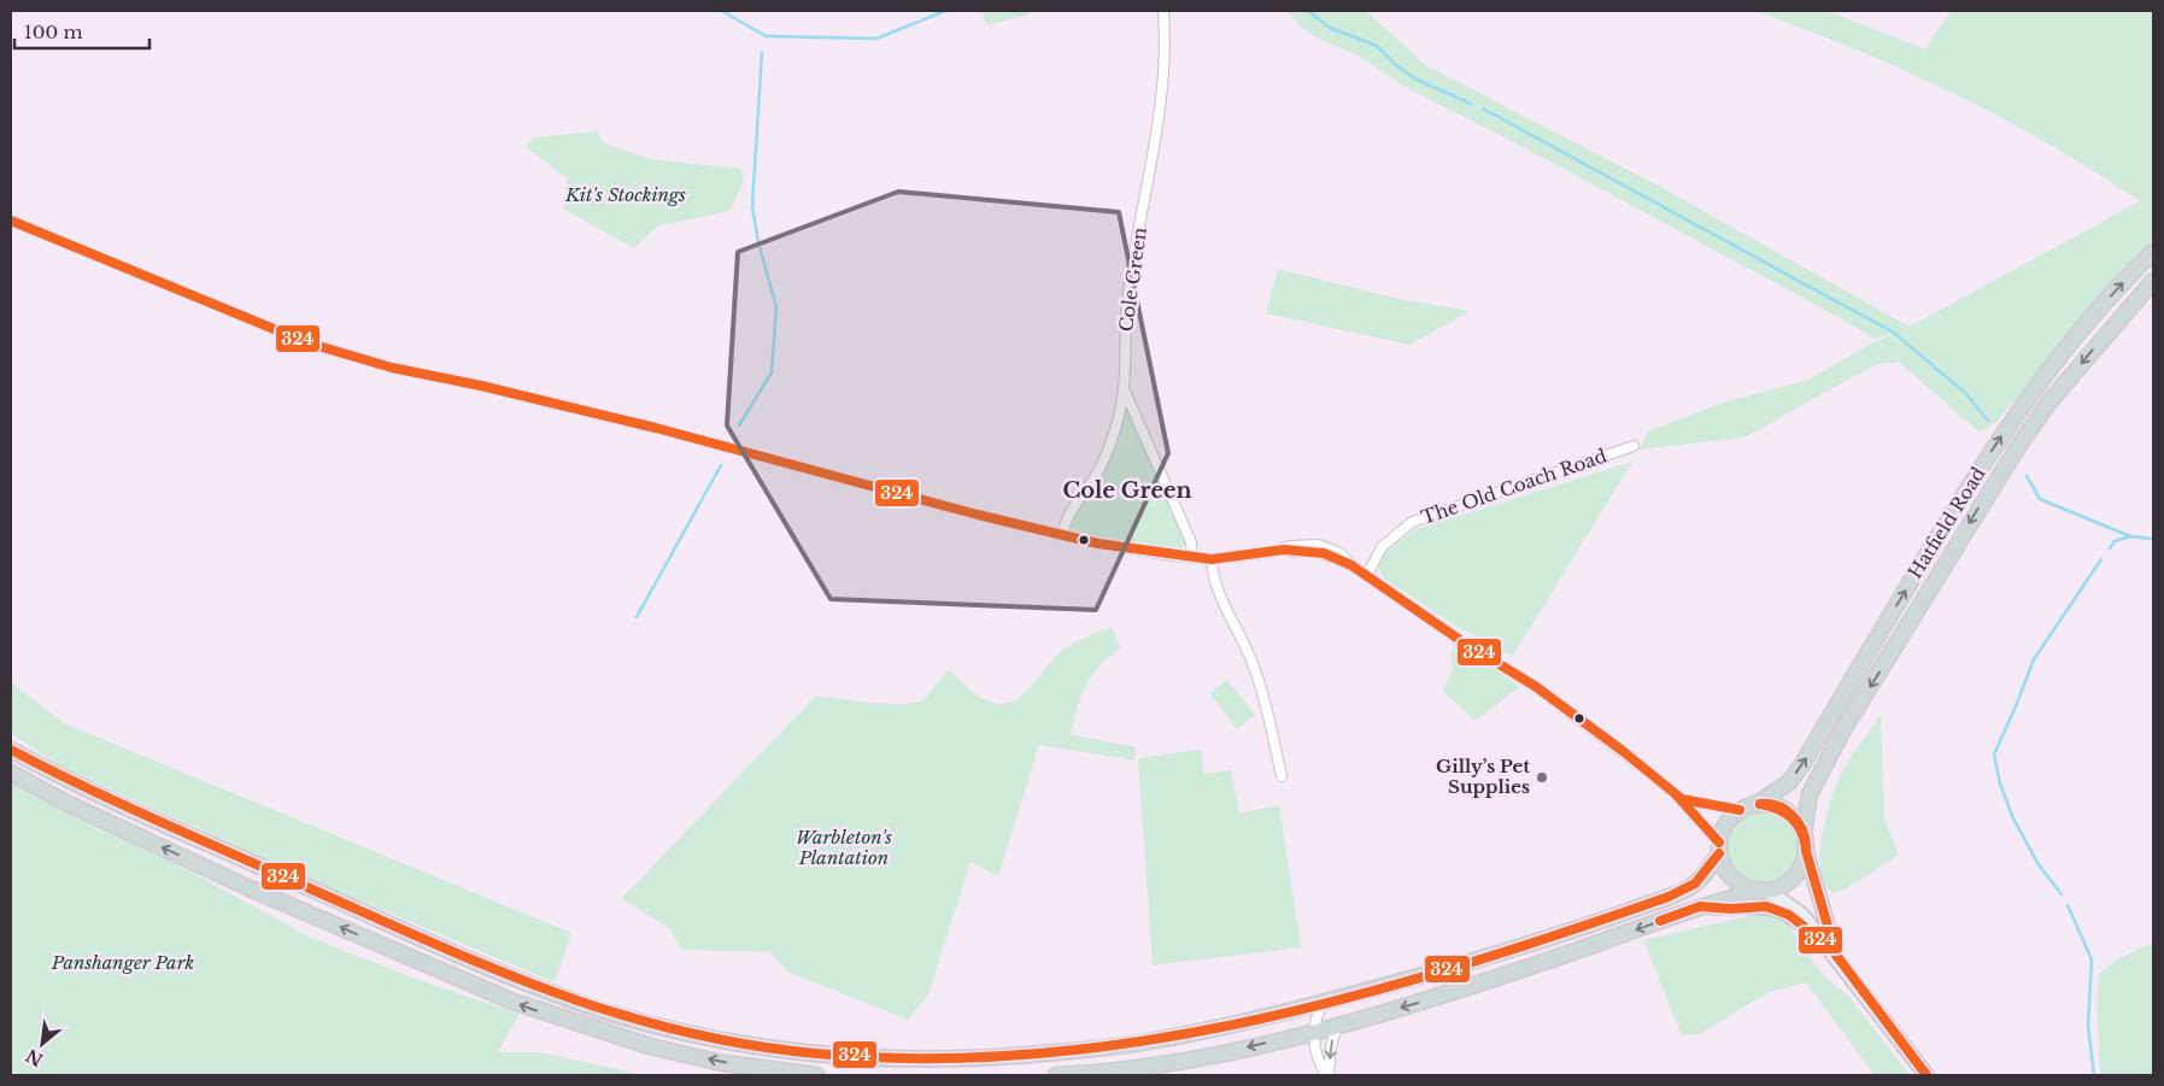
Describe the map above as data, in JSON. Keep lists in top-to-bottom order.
{
  "streets": {
    "highway": ["Hatfield Road"],
    "street": ["Cole Green", "The Old Coach Road"]
  },
  "districts": ["Cole Green"],
  "parks": ["Kit's Stockings", "Warbleton's Plantation", "Panshanger Park"],
  "places": ["Gilly’s Pet Supplies"],
  "lines": ["transit line 324"],
  "scale_bar": "100 m",
  "north": "bottom left"
}
